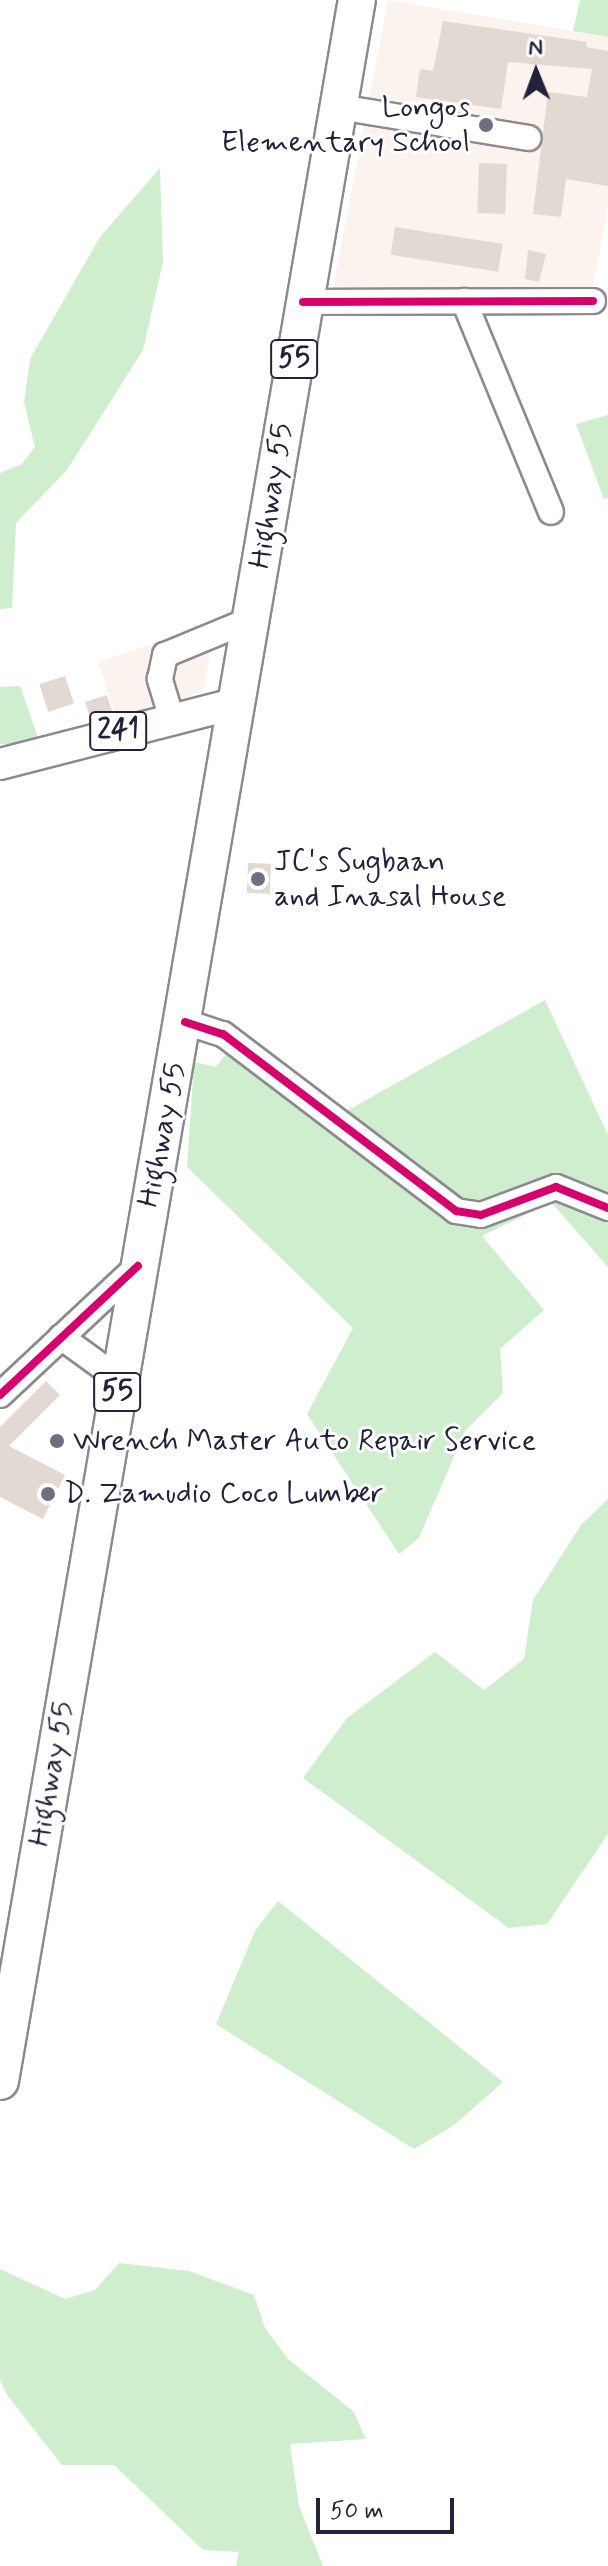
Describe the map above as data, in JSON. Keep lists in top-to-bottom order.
{
  "streets": {
    "highway": ["55", "Highway 55"],
    "main road": ["241"]
  },
  "crossings": [
    ["Highway 55", "241"]
  ],
  "places": [
    "Longos Elementary School",
    "JC's Sugbaan and Inasal House",
    "Wrench Master Auto Repair Service",
    "D. Zamudio Coco Lumber"
  ],
  "scale_bar": "50 m",
  "north": "top"
}
